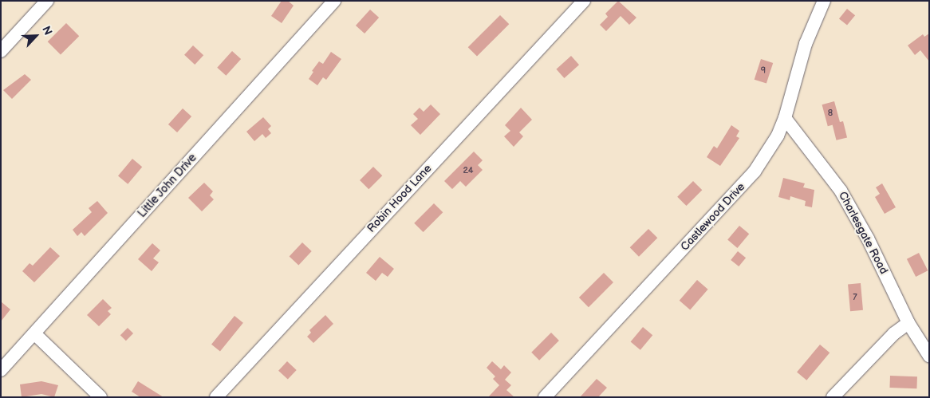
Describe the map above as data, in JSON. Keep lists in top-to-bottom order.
{
  "streets": {
    "street": [
      "Little John Drive",
      "Robin Hood Lane",
      "Castlewood Drive",
      "Charlesgate Road"
    ]
  },
  "crossings": [
    ["Castlewood Drive", "Charlesgate Road"]
  ],
  "house_numbers": [
    "9",
    "8",
    "24",
    "7"
  ],
  "north": "top right"
}
